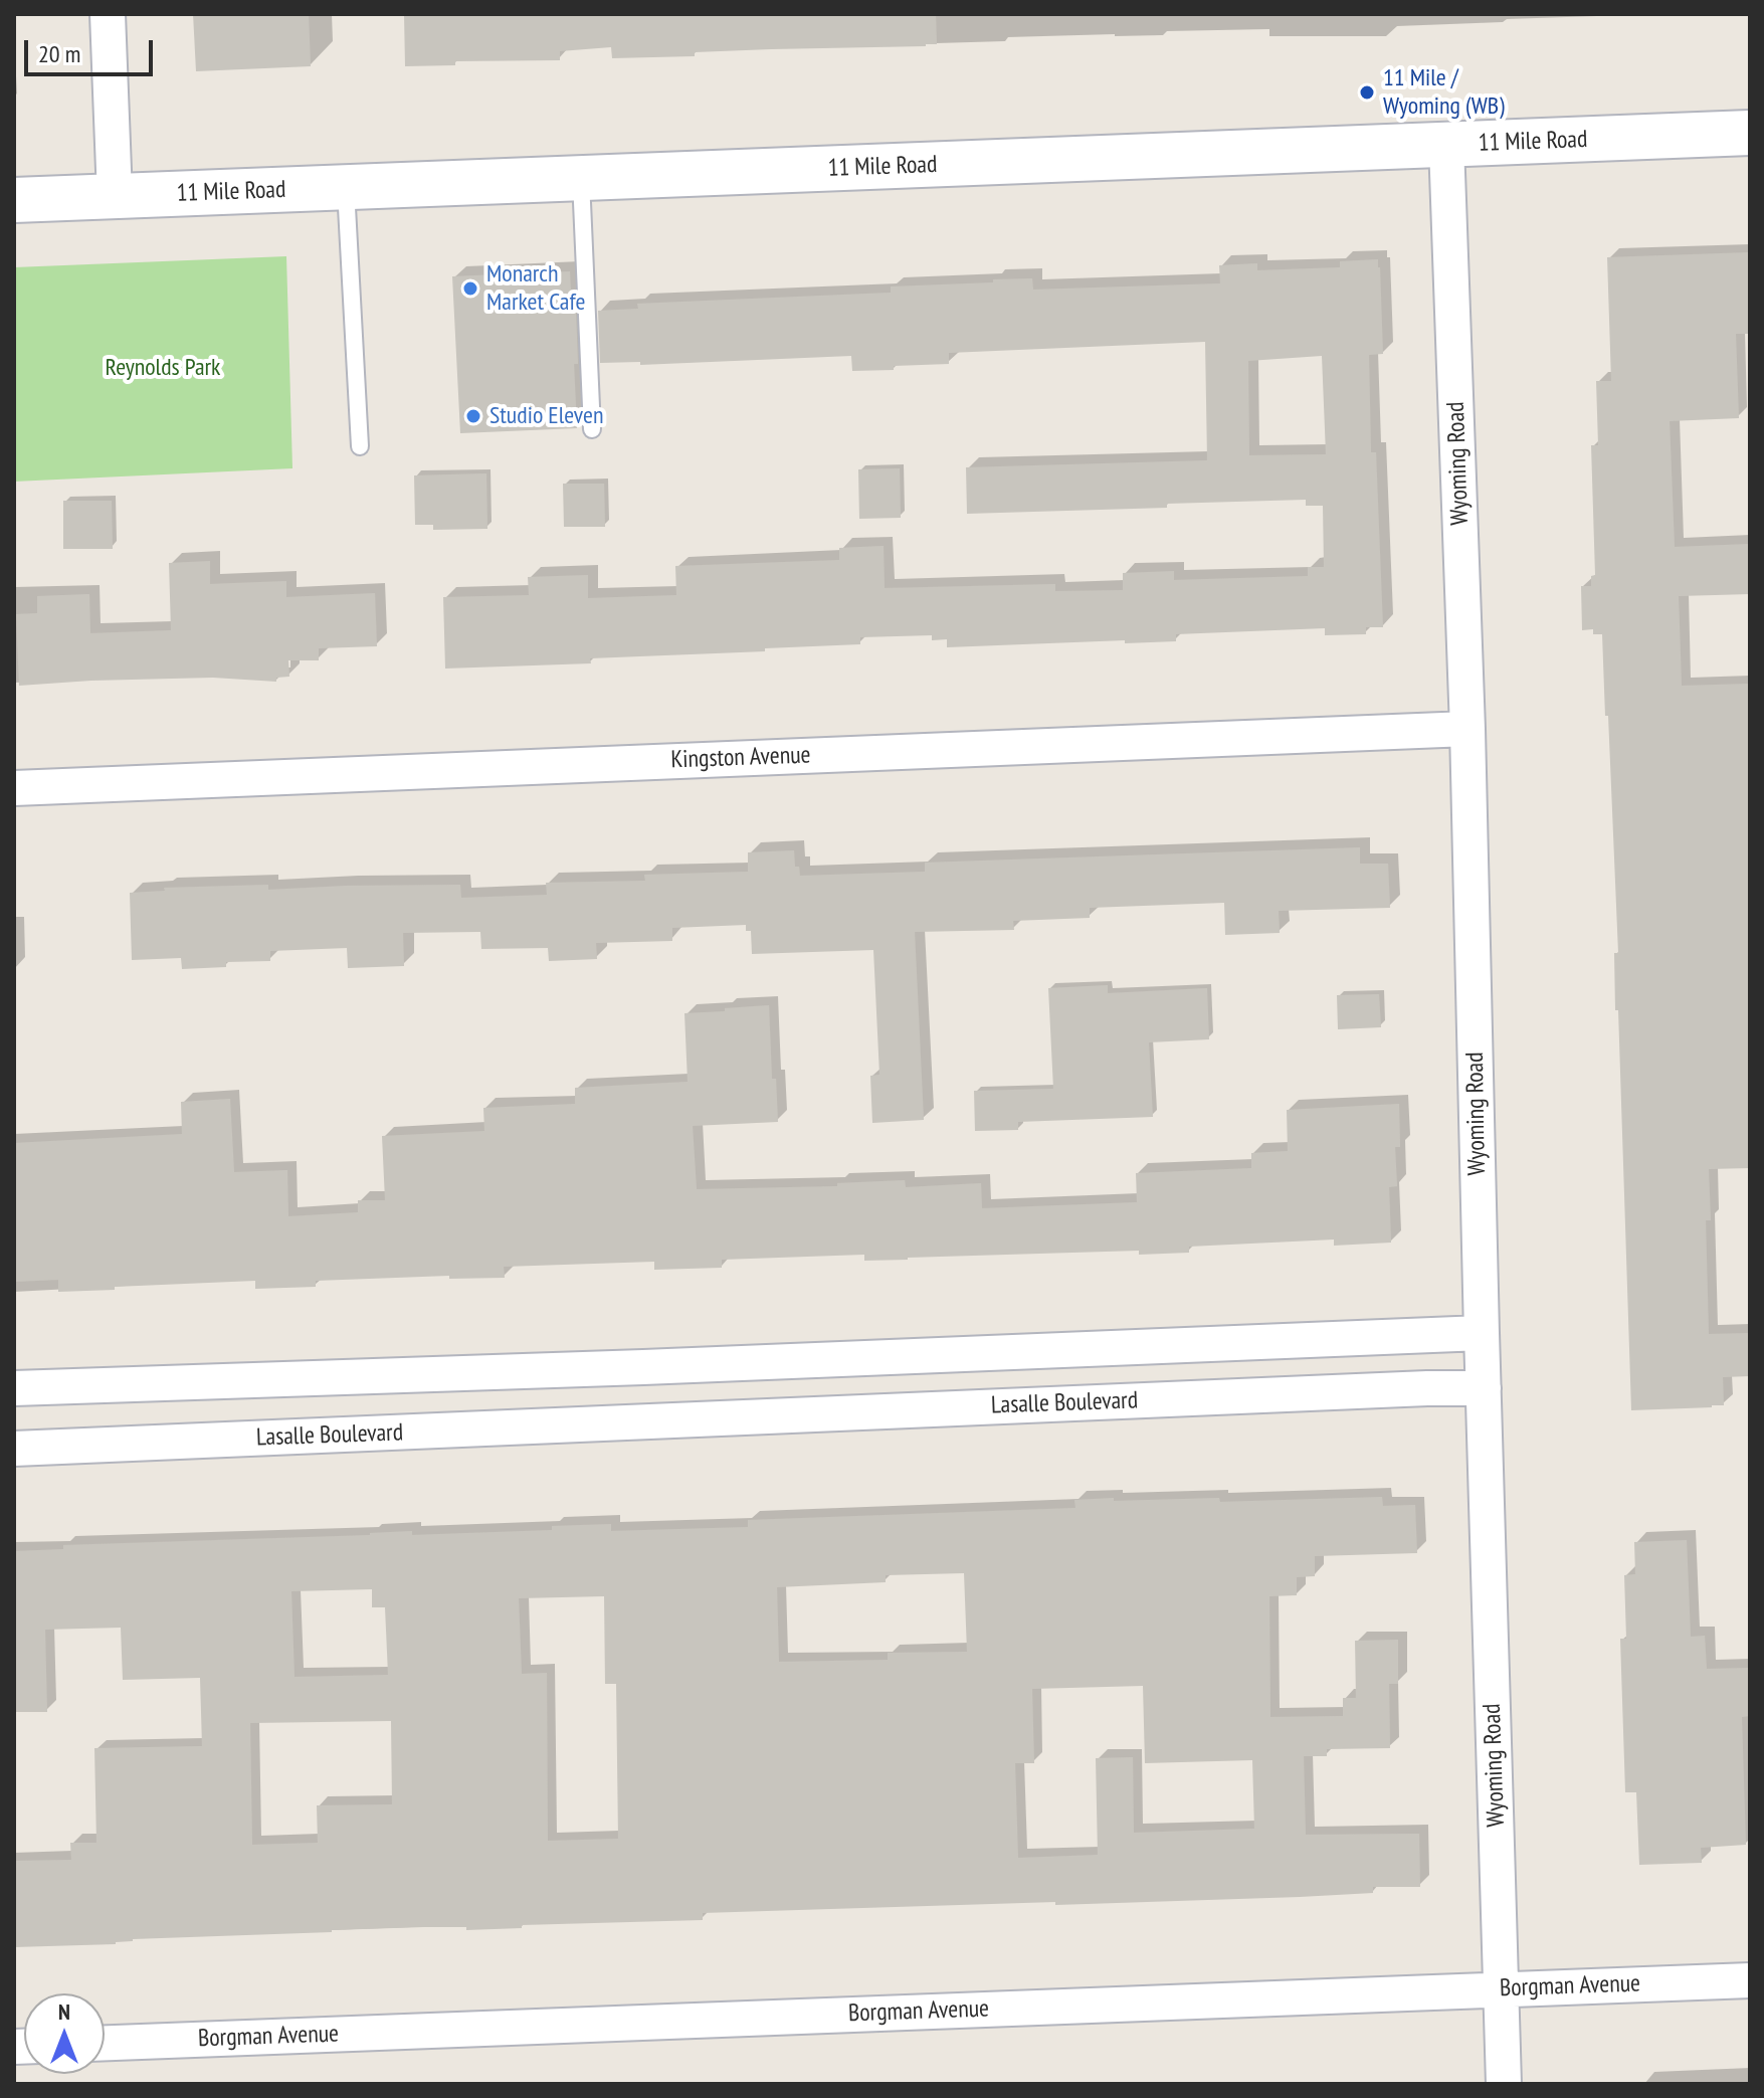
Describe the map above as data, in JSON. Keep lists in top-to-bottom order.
{
  "streets": {
    "main road": ["11 Mile Road"],
    "street": [
      "Wyoming Road",
      "Kingston Avenue",
      "Lasalle Boulevard",
      "Borgman Avenue"
    ]
  },
  "crossings": [
    ["11 Mile Road", "Wyoming Road"],
    ["Wyoming Road", "Kingston Avenue"],
    ["Wyoming Road", "Lasalle Boulevard"],
    ["Wyoming Road", "Borgman Avenue"]
  ],
  "parks": ["Reynolds Park"],
  "places": ["11 Mile / Wyoming (WB)", "Monarch Market Cafe", "Studio Eleven"],
  "scale_bar": "20 m",
  "north": "top"
}
